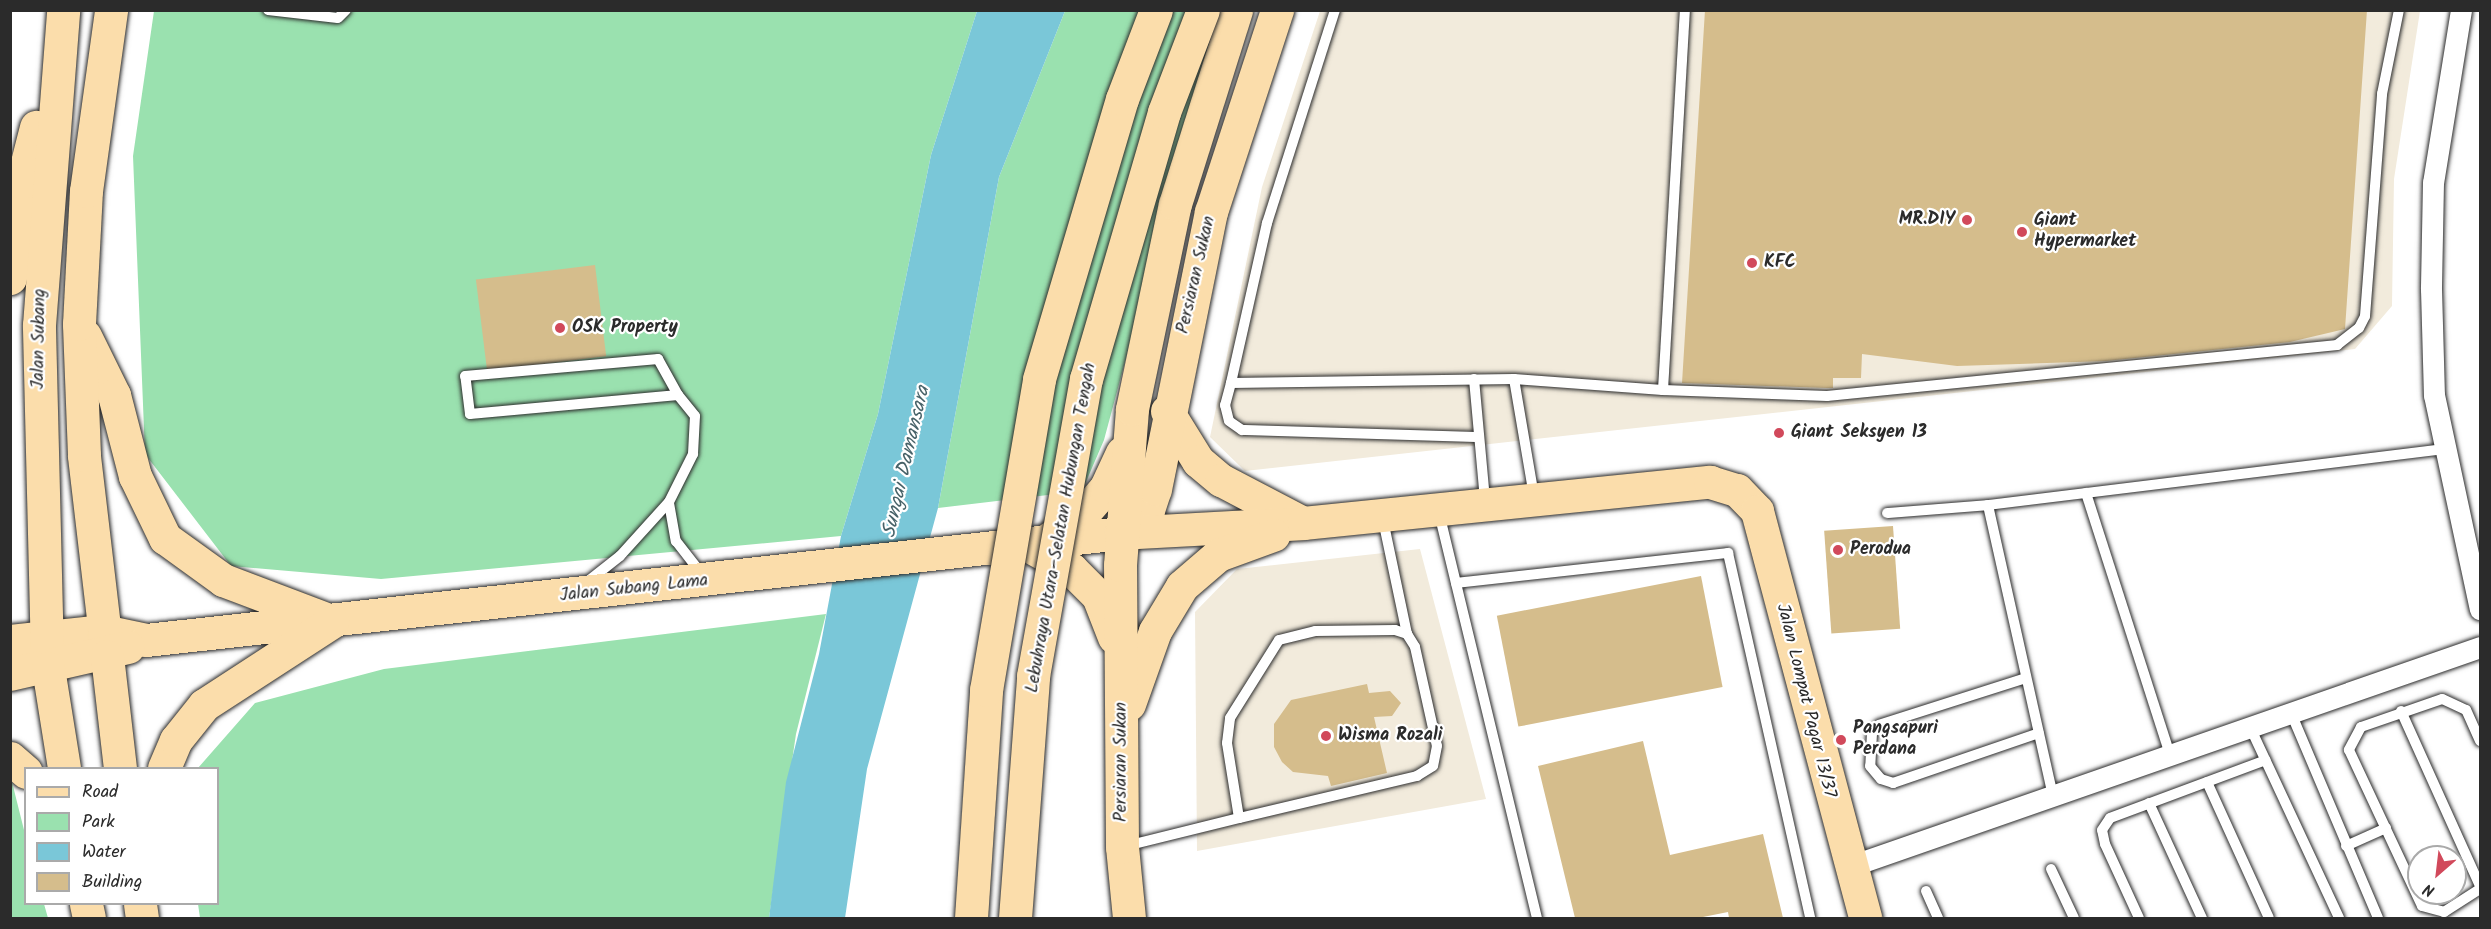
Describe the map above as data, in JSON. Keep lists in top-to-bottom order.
{
  "streets": {
    "main road": [
      "Persiaran Sukan",
      "Jalan Subang",
      "Lebuhraya Utara–Selatan Hubungan Tengah",
      "Jalan Subang Lama",
      "Jalan Lompat Pagar 13/37"
    ]
  },
  "crossings": [
    ["Persiaran Sukan", "Jalan Subang Lama"]
  ],
  "water": ["Sungai Damansara"],
  "places": [
    "MR.DIY",
    "Giant Hypermarket",
    "KFC",
    "OSK Property",
    "Giant Seksyen 13",
    "Perodua",
    "Wisma Rozali",
    "Pangsapuri Perdana"
  ],
  "legend": [
    "Road",
    "Park",
    "Water",
    "Building"
  ],
  "north": "bottom left"
}
